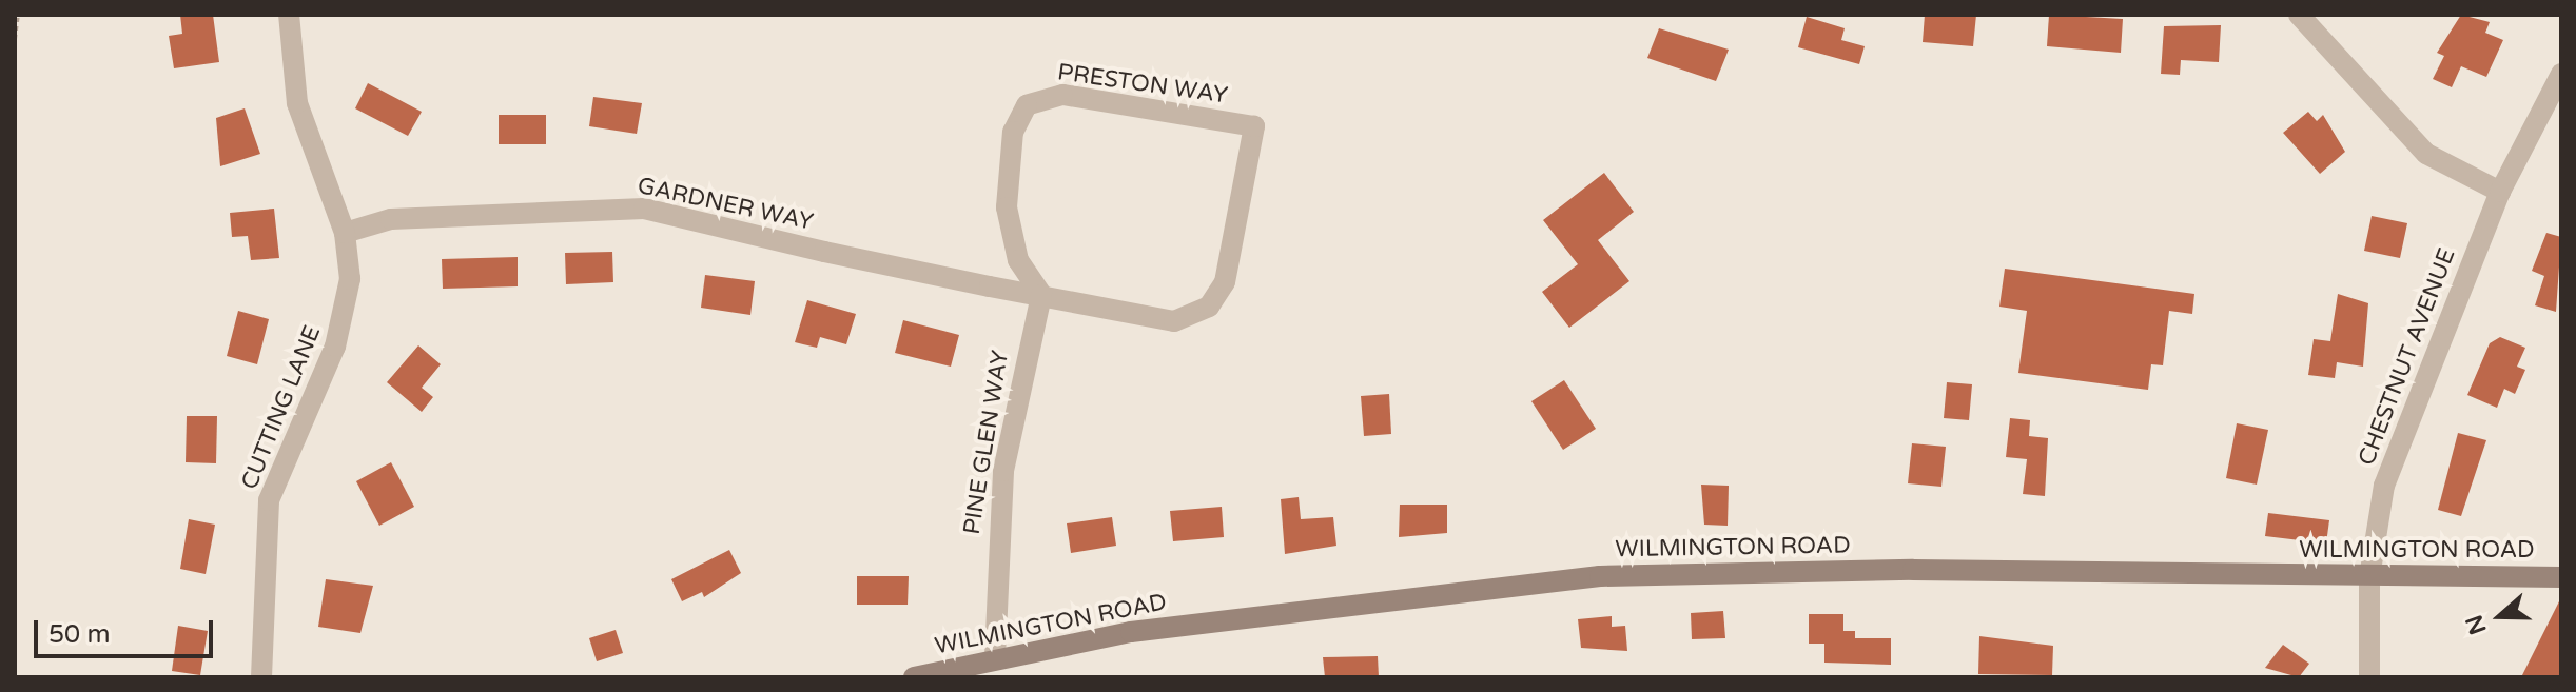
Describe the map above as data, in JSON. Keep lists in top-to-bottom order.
{
  "streets": {
    "main road": ["WILMINGTON ROAD"],
    "street": [
      "PRESTON WAY",
      "GARDNER WAY",
      "CHESTNUT AVENUE",
      "CUTTING LANE",
      "PINE GLEN WAY"
    ]
  },
  "crossings": [
    ["PRESTON WAY", "GARDNER WAY"],
    ["PRESTON WAY", "PINE GLEN WAY"],
    ["GARDNER WAY", "CUTTING LANE"],
    ["GARDNER WAY", "PINE GLEN WAY"],
    ["CHESTNUT AVENUE", "WILMINGTON ROAD"],
    ["PINE GLEN WAY", "WILMINGTON ROAD"]
  ],
  "scale_bar": "50 m",
  "north": "left"
}
